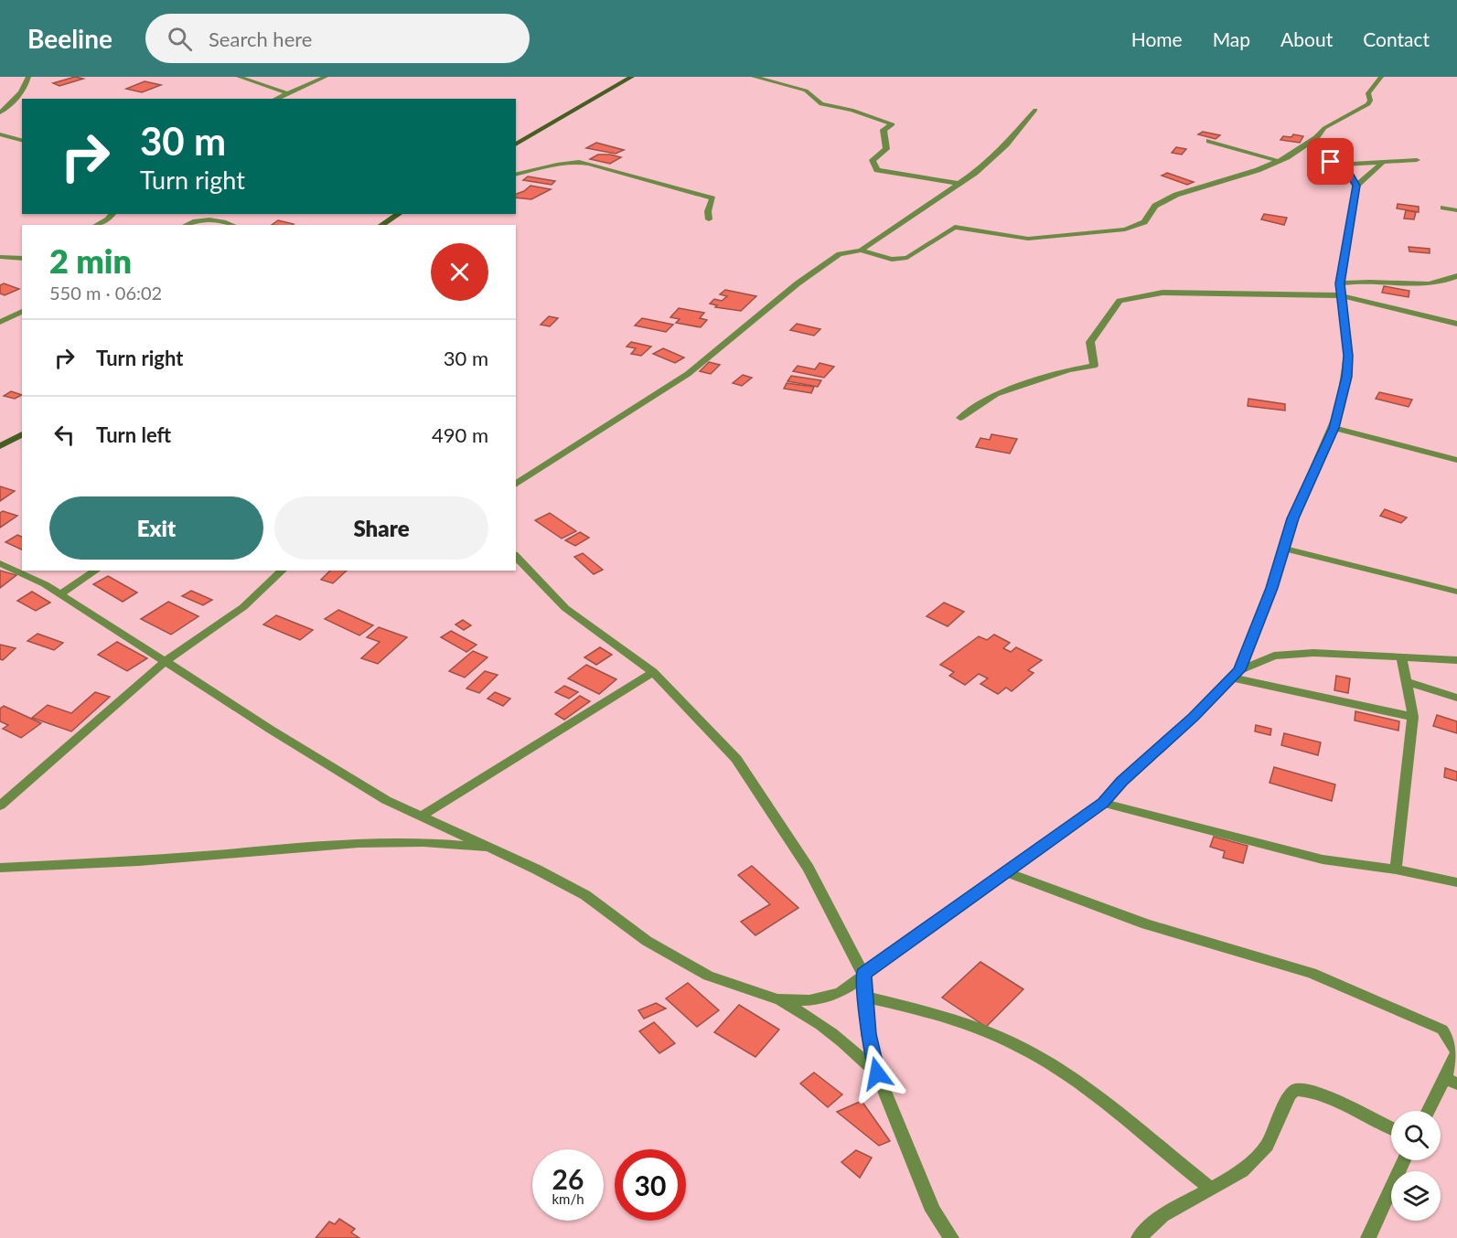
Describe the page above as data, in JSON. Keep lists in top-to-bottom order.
{
  "page": {
    "header": "Beeline",
    "search": "Search here",
    "nav": [
      "Home",
      "Map",
      "About",
      "Contact"
    ],
    "turn": ["30 m", "Turn right"],
    "heading": ["2 min", "550 m · 06:02"],
    "list": [
      {
        "name": "Turn right",
        "value": "30 m"
      },
      {
        "name": "Turn left",
        "value": "490 m"
      }
    ],
    "buttons": ["Exit", "Share"],
    "speed": "26 km/h",
    "limit": "30"
  }
}
